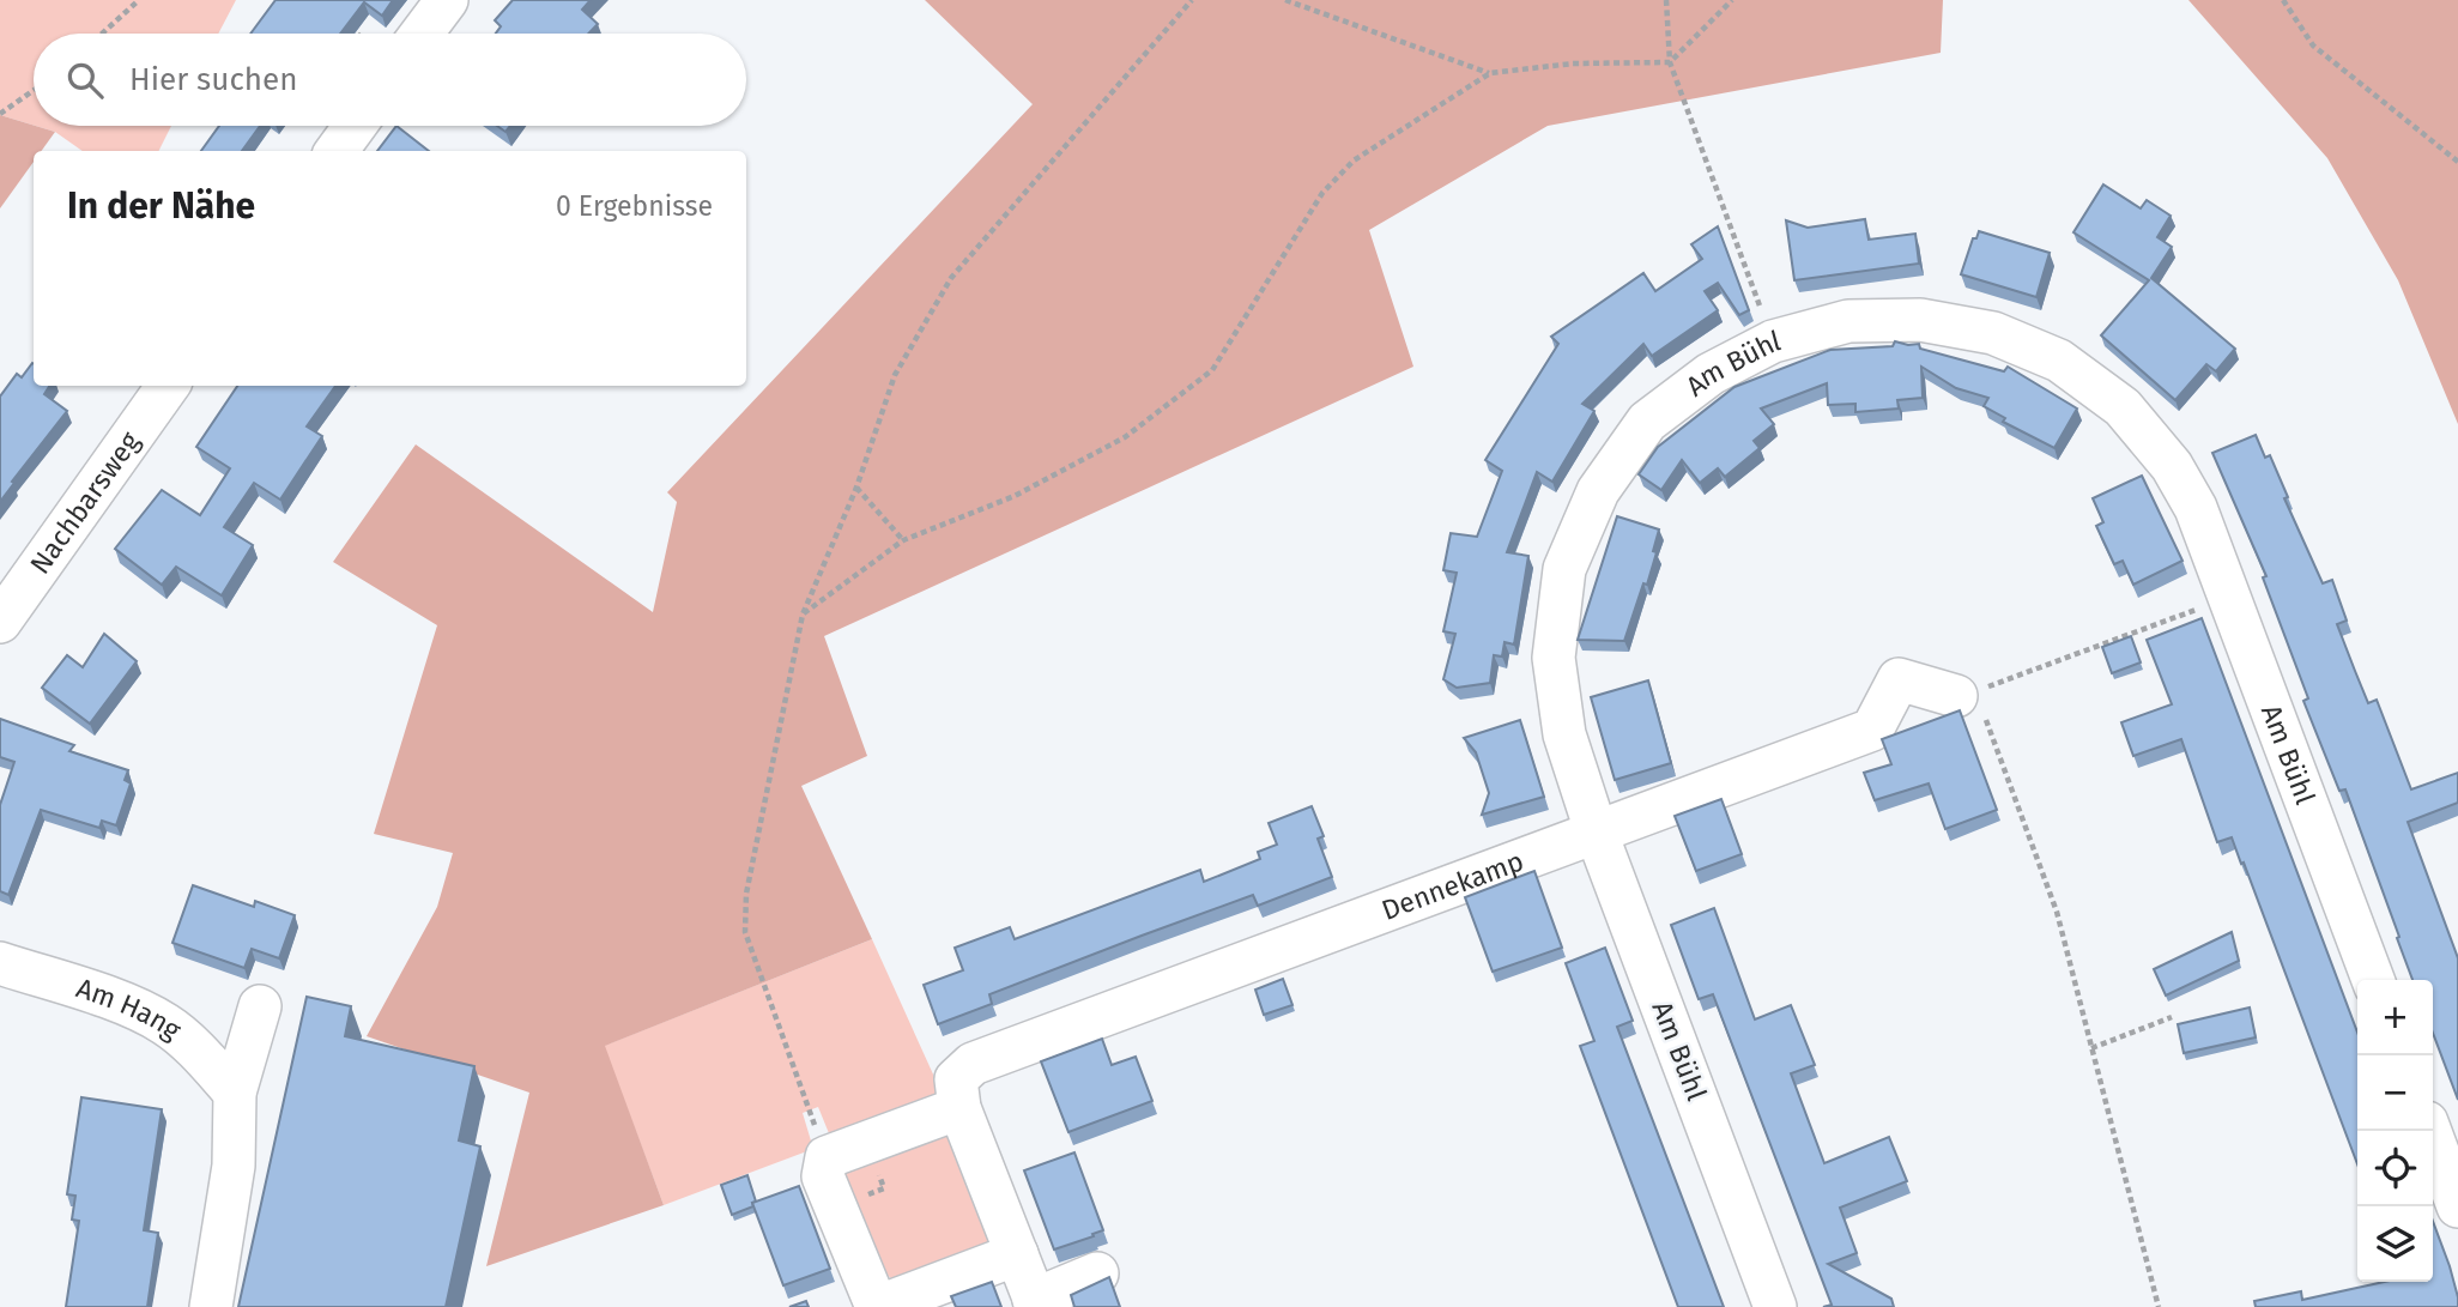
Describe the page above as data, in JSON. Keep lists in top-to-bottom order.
{
  "streets": {
    "street": [
      "Am Bühl",
      "Nachbarsweg",
      "Dennekamp",
      "Am Hang"
    ]
  },
  "crossings": [
    ["Am Bühl", "Dennekamp"]
  ],
  "page": {
    "search": "Hier suchen",
    "heading": ["In der Nähe", "0 Ergebnisse"],
    "map_buttons": ["+", "−"]
  }
}
